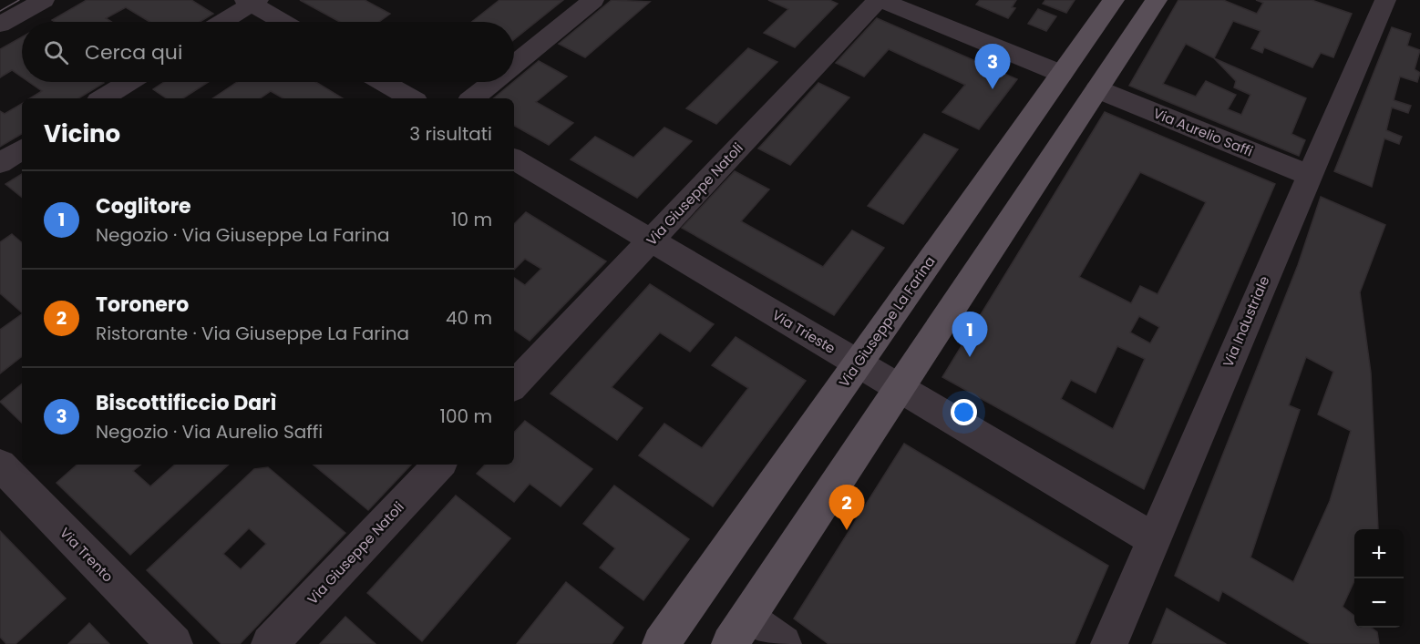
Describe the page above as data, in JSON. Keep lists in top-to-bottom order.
{
  "streets": {
    "main road": ["Via Giuseppe La Farina"],
    "street": [
      "Via Aurelio Saffi",
      "Via Giuseppe Natoli",
      "Via Industriale",
      "Via Trieste",
      "Via Trento"
    ]
  },
  "crossings": [
    ["Via Aurelio Saffi", "Via Industriale"],
    ["Via Giuseppe Natoli", "Via Trieste"],
    ["Via Giuseppe La Farina", "Via Trieste"],
    ["Via Industriale", "Via Trieste"]
  ],
  "page": {
    "search": "Cerca qui",
    "pins": ["3", "1", "2"],
    "heading": ["Vicino", "3 risultati"],
    "list": [
      {
        "mark": "1",
        "name": "Coglitore",
        "note": "Negozio · Via Giuseppe La Farina",
        "value": "10 m"
      },
      {
        "mark": "2",
        "name": "Toronero",
        "note": "Ristorante · Via Giuseppe La Farina",
        "value": "40 m"
      },
      {
        "mark": "3",
        "name": "Biscottificcio Darì",
        "note": "Negozio · Via Aurelio Saffi",
        "value": "100 m"
      }
    ],
    "map_buttons": ["+", "−"]
  }
}
